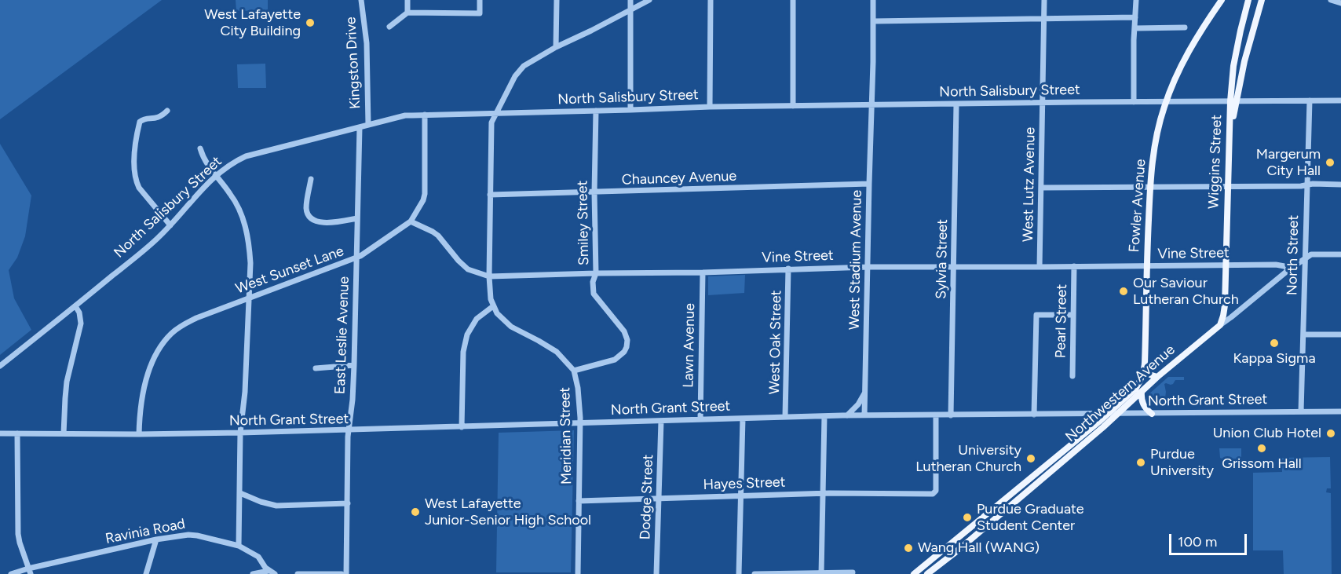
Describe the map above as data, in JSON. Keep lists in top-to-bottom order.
{
  "streets": {
    "main road": ["Wiggins Street", "Fowler Avenue", "Northwestern Avenue"],
    "street": [
      "Kingston Drive",
      "North Salisbury Street",
      "Chauncey Avenue",
      "West Lutz Avenue",
      "Smiley Street",
      "Vine Street",
      "North Street",
      "Sylvia Street",
      "West Stadium Avenue",
      "West Sunset Lane",
      "Pearl Street",
      "East Leslie Avenue",
      "West Oak Street",
      "Lawn Avenue",
      "North Grant Street",
      "Meridian Street",
      "Hayes Street",
      "Dodge Street",
      "Ravinia Road"
    ]
  },
  "crossings": [
    ["Kingston Drive", "North Salisbury Street"],
    ["North Salisbury Street", "Wiggins Street"],
    ["North Salisbury Street", "West Lutz Avenue"],
    ["North Salisbury Street", "Fowler Avenue"],
    ["North Salisbury Street", "Smiley Street"],
    ["North Salisbury Street", "North Street"],
    ["North Salisbury Street", "Sylvia Street"],
    ["North Salisbury Street", "West Stadium Avenue"],
    ["North Salisbury Street", "West Sunset Lane"],
    ["North Salisbury Street", "East Leslie Avenue"],
    ["Wiggins Street", "Vine Street"],
    ["Wiggins Street", "Northwestern Avenue"],
    ["Chauncey Avenue", "Smiley Street"],
    ["Chauncey Avenue", "West Stadium Avenue"],
    ["West Lutz Avenue", "Vine Street"],
    ["Fowler Avenue", "Vine Street"],
    ["Fowler Avenue", "Northwestern Avenue"],
    ["Fowler Avenue", "North Grant Street"],
    ["Smiley Street", "Vine Street"],
    ["Smiley Street", "Meridian Street"],
    ["Vine Street", "Sylvia Street"],
    ["Vine Street", "West Stadium Avenue"],
    ["Vine Street", "West Sunset Lane"],
    ["Vine Street", "Pearl Street"],
    ["Vine Street", "West Oak Street"],
    ["Vine Street", "Lawn Avenue"],
    ["Vine Street", "Northwestern Avenue"],
    ["North Street", "Northwestern Avenue"],
    ["North Street", "North Grant Street"],
    ["Sylvia Street", "North Grant Street"],
    ["West Stadium Avenue", "North Grant Street"],
    ["West Sunset Lane", "East Leslie Avenue"],
    ["West Sunset Lane", "North Grant Street"],
    ["East Leslie Avenue", "North Grant Street"],
    ["West Oak Street", "North Grant Street"],
    ["Lawn Avenue", "North Grant Street"],
    ["Northwestern Avenue", "North Grant Street"],
    ["North Grant Street", "Meridian Street"],
    ["North Grant Street", "Hayes Street"],
    ["North Grant Street", "Dodge Street"],
    ["Meridian Street", "Hayes Street"],
    ["Hayes Street", "Dodge Street"]
  ],
  "places": [
    "West Lafayette City Building",
    "Margerum City Hall",
    "Our Saviour Lutheran Church",
    "Kappa Sigma",
    "Union Club Hotel",
    "Grissom Hall",
    "University Lutheran Church",
    "Purdue University",
    "West Lafayette Junior-Senior High School",
    "Purdue Graduate Student Center",
    "Wang Hall (WANG)"
  ],
  "scale_bar": "100 m"
}
